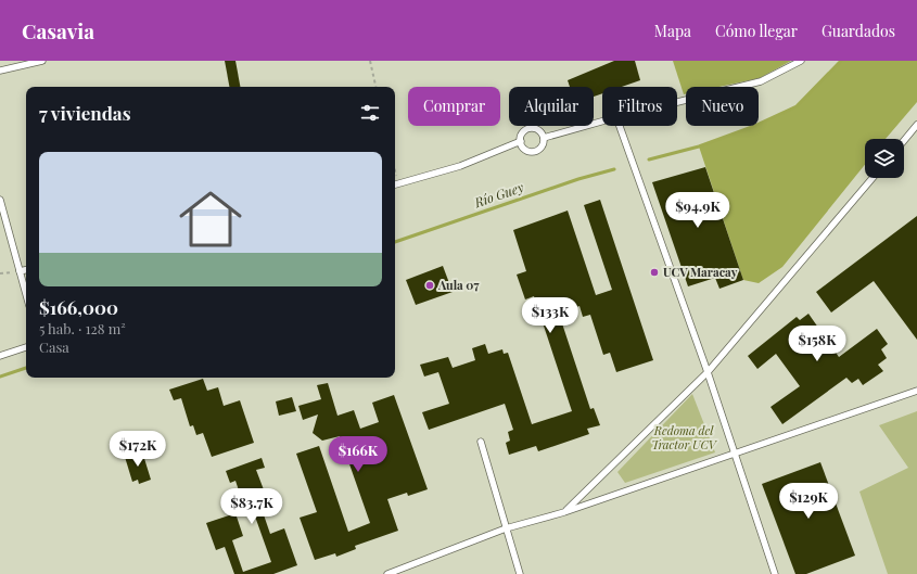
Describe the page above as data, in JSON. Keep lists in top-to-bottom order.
{
  "water": ["Río Guey"],
  "parks": ["Redoma del Tractor UCV"],
  "places": ["UCV Maracay", "Aula 07"],
  "page": {
    "header": "Casavia",
    "nav": ["Mapa", "Cómo llegar", "Guardados"],
    "chip": [
      "Comprar",
      "Alquilar",
      "Filtros",
      "Nuevo"
    ],
    "heading": "7 viviendas",
    "list": [
      {
        "name": "$166,000",
        "note": "5 hab. · 128 m² · Casa"
      }
    ],
    "price": [
      "$94.9K",
      "$133K",
      "$158K",
      "$172K",
      "$166K",
      "$129K",
      "$83.7K"
    ]
  }
}
